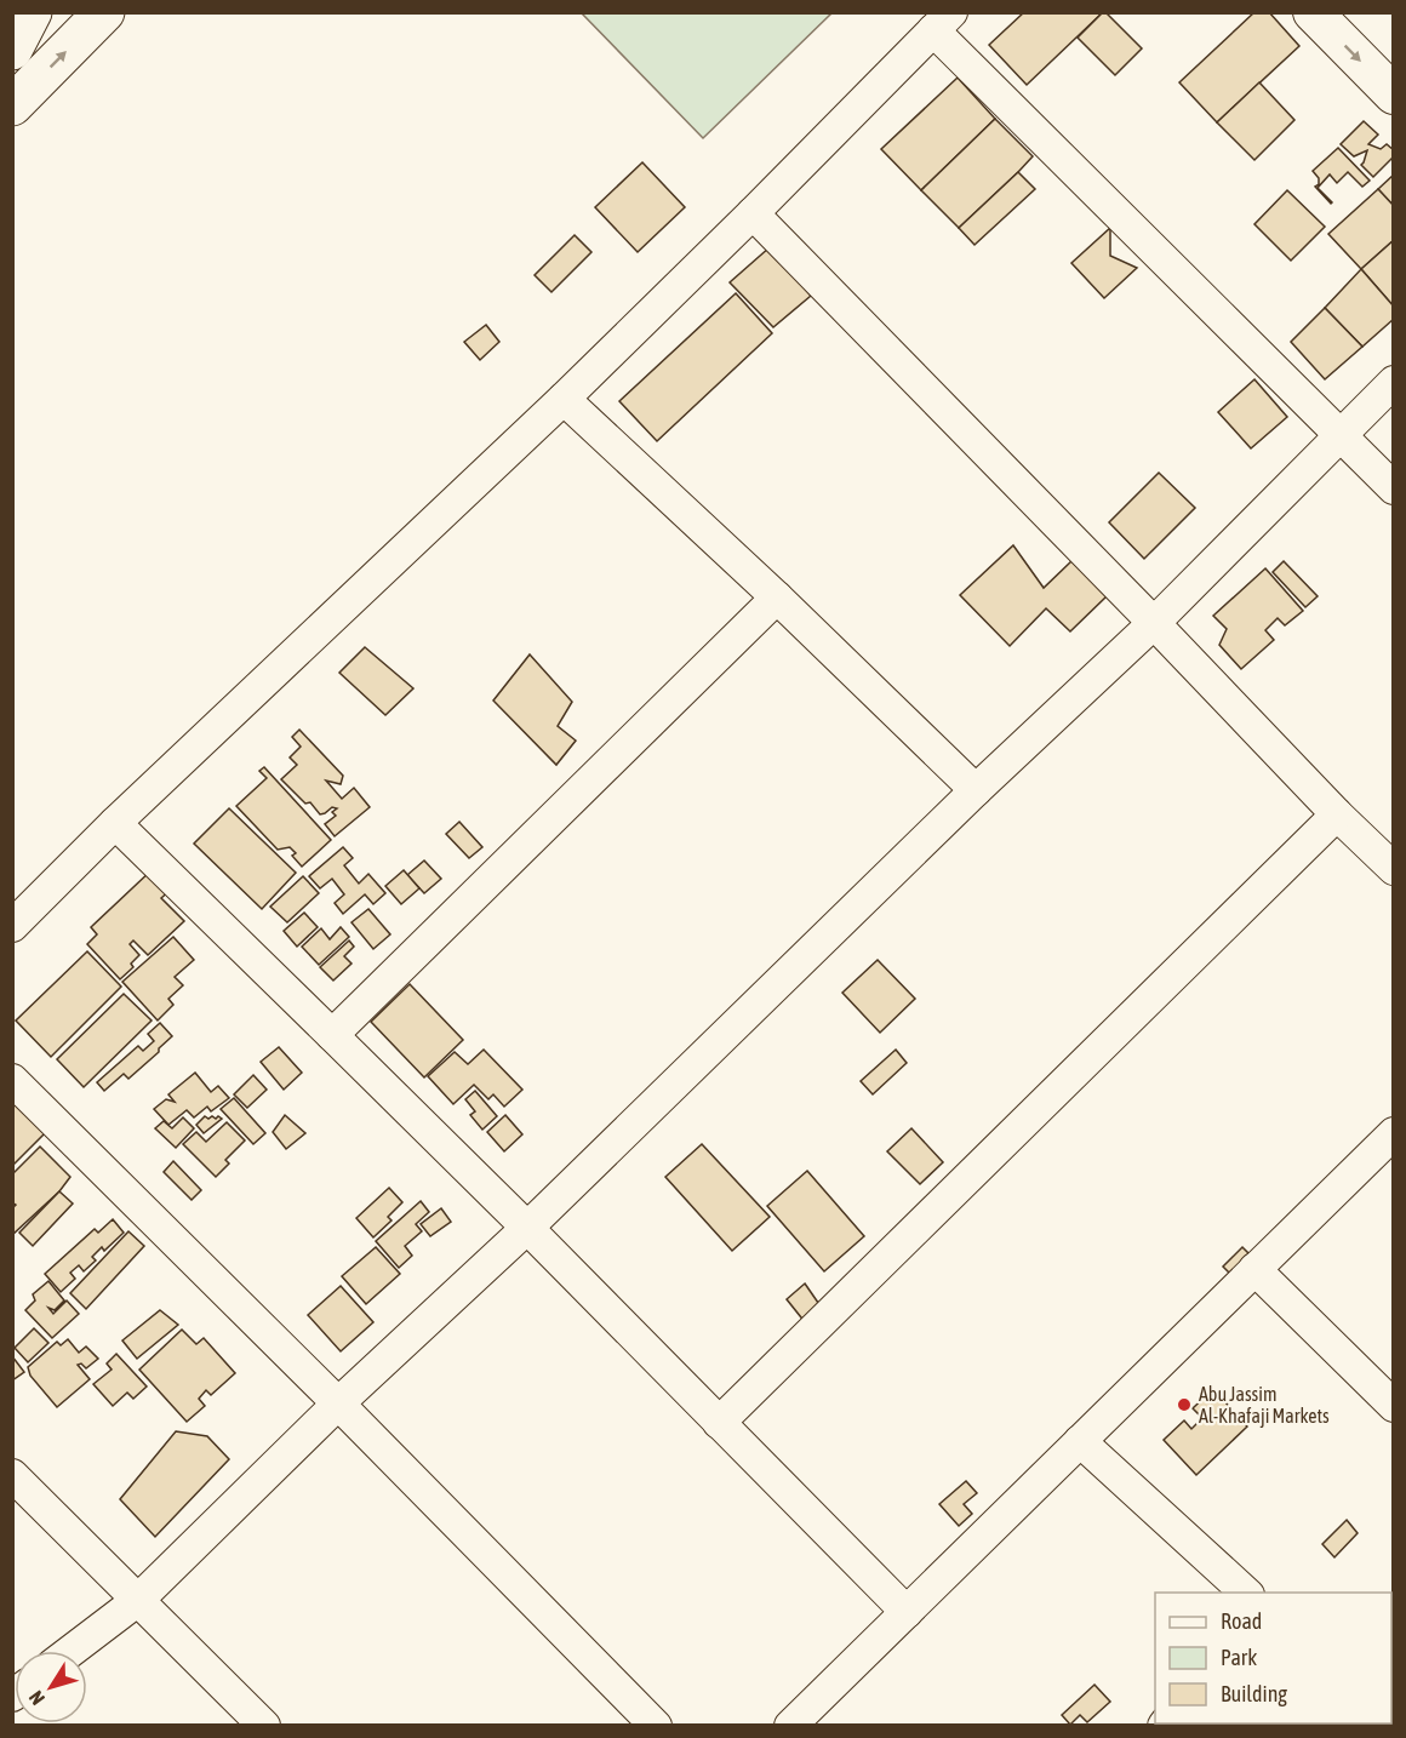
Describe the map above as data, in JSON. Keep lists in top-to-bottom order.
{
  "places": ["Abu Jassim Al-Khafaji Markets"],
  "legend": ["Road", "Park", "Building"],
  "north": "bottom left"
}
